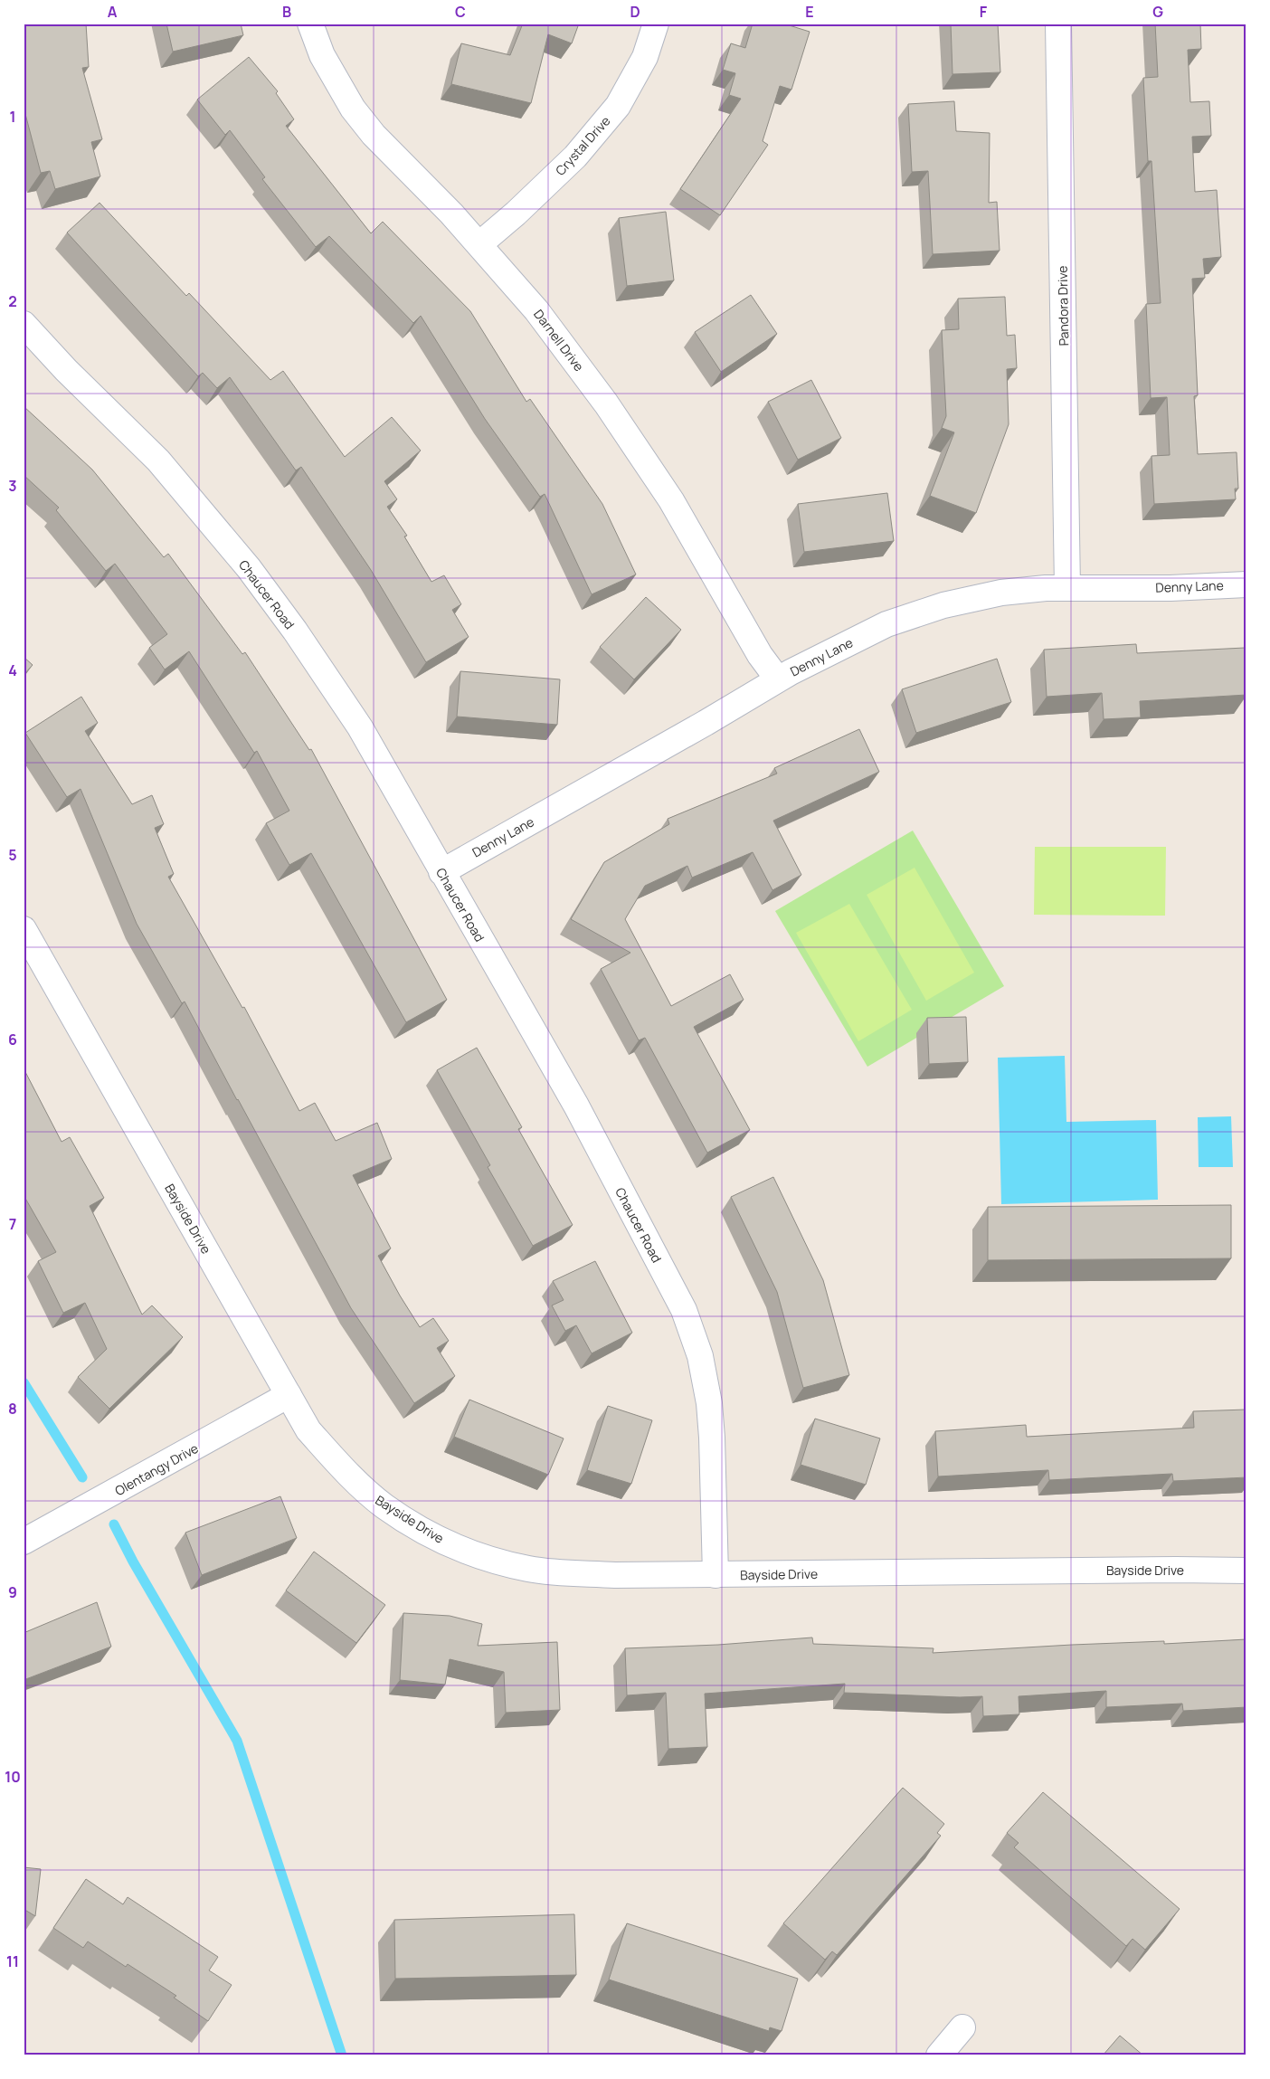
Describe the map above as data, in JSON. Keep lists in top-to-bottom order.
{
  "streets": {
    "street": [
      "Crystal Drive",
      "Pandora Drive",
      "Darnell Drive",
      "Denny Lane",
      "Chaucer Road",
      "Bayside Drive",
      "Olentangy Drive"
    ]
  },
  "crossings": [
    ["Crystal Drive", "Darnell Drive"],
    ["Pandora Drive", "Denny Lane"],
    ["Darnell Drive", "Denny Lane"],
    ["Denny Lane", "Chaucer Road"],
    ["Chaucer Road", "Bayside Drive"],
    ["Bayside Drive", "Olentangy Drive"]
  ],
  "grid": {
    "columns": [
      "A",
      "B",
      "C",
      "D",
      "E",
      "F",
      "G"
    ],
    "rows": [
      "1",
      "2",
      "3",
      "4",
      "5",
      "6",
      "7",
      "8",
      "9",
      "10",
      "11"
    ]
  }
}
